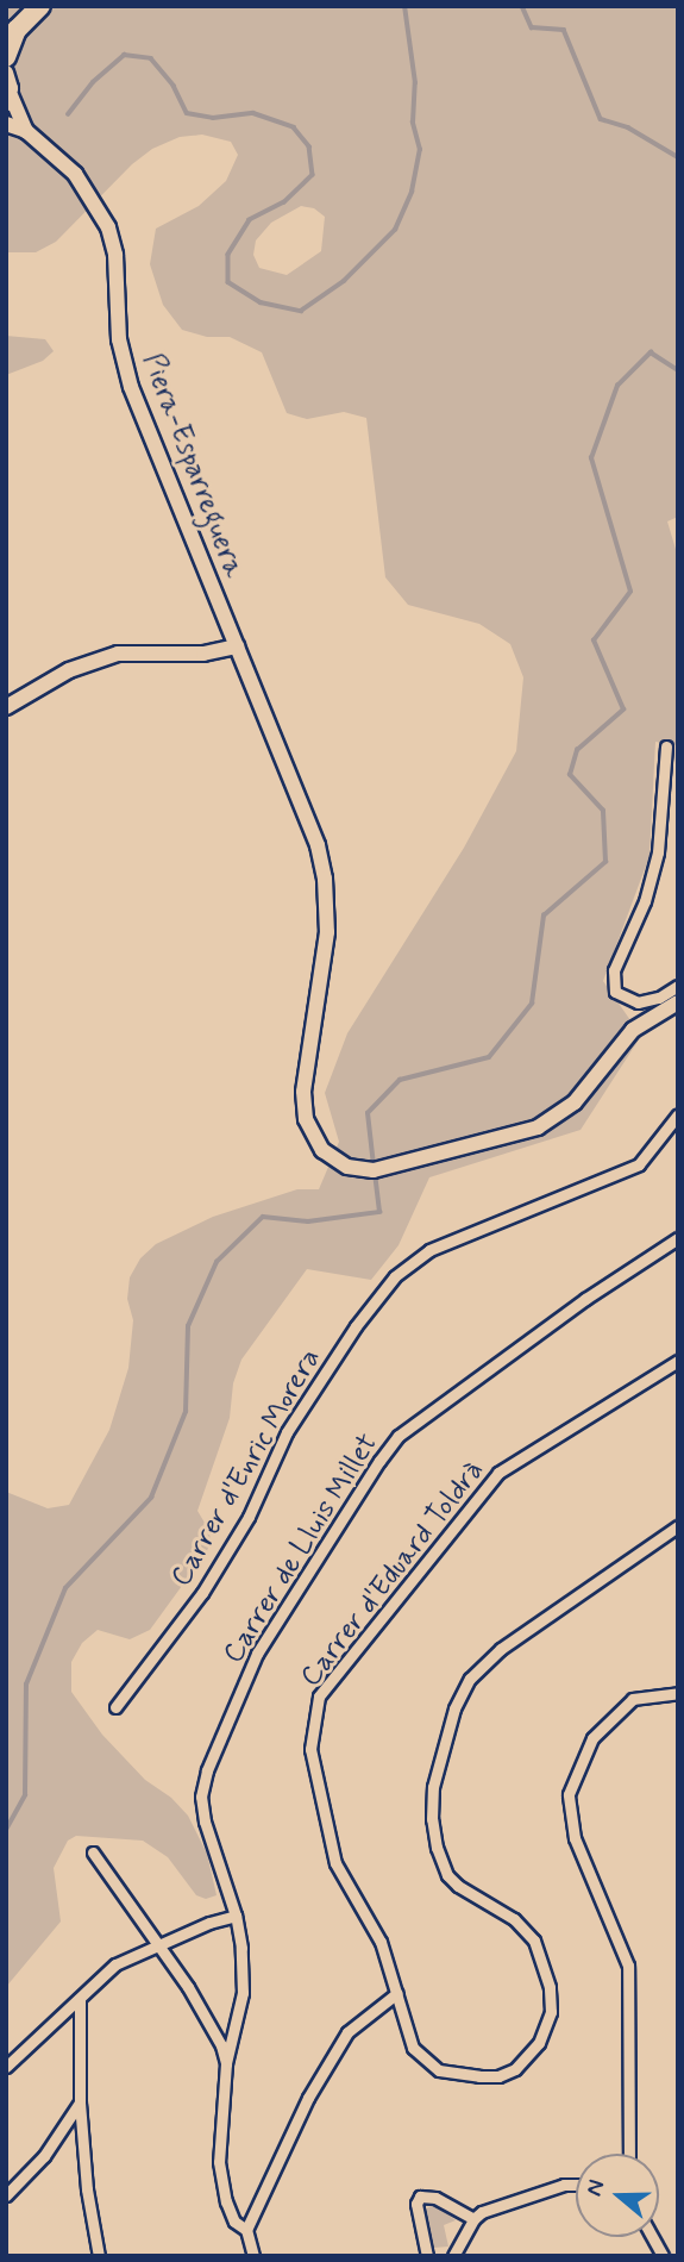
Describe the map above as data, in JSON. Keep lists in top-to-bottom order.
{
  "streets": {
    "main road": ["Piera-Esparreguera"],
    "street": ["Carrer d'Enric Morera", "Carrer de Lluis Millet", "Carrer d'Eduard Toldrà"]
  },
  "north": "left"
}
